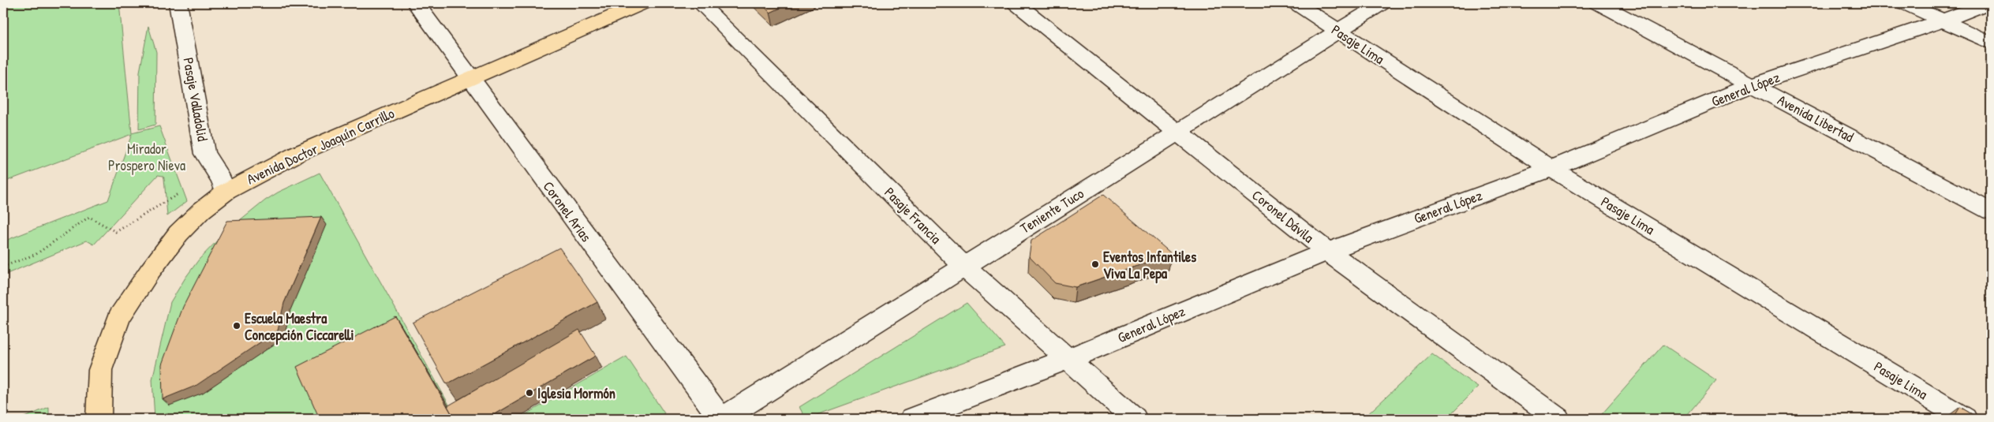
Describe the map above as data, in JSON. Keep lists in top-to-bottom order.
{
  "streets": {
    "main road": ["Avenida Doctor Joaquín Carrillo"],
    "street": [
      "Pasaje Lima",
      "General López",
      "Pasaje Valladolid",
      "Avenida Libertad",
      "Teniente Tuco",
      "Coronel Arias",
      "Pasaje Francia",
      "Coronel Dávila"
    ]
  },
  "crossings": [
    ["Pasaje Lima", "General López"],
    ["Pasaje Lima", "Teniente Tuco"],
    ["General López", "Avenida Libertad"],
    ["General López", "Pasaje Francia"],
    ["General López", "Coronel Dávila"],
    ["Pasaje Valladolid", "Avenida Doctor Joaquín Carrillo"],
    ["Avenida Doctor Joaquín Carrillo", "Coronel Arias"],
    ["Teniente Tuco", "Coronel Arias"],
    ["Teniente Tuco", "Pasaje Francia"],
    ["Teniente Tuco", "Coronel Dávila"]
  ],
  "parks": ["Mirador Prospero Nieva"],
  "places": ["Eventos Infantiles Viva La Pepa", "Escuela Maestra Concepción Ciccarelli", "Iglesia Mormón"]
}
